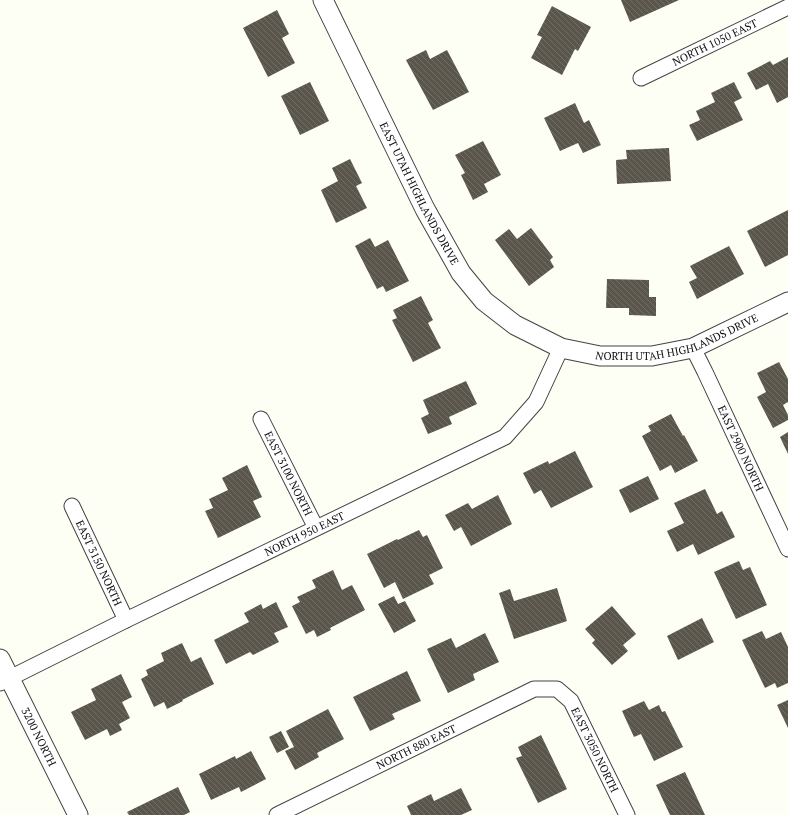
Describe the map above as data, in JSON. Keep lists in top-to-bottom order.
{
  "streets": {
    "street": [
      "NORTH 1050 EAST",
      "EAST UTAH HIGHLANDS DRIVE",
      "NORTH UTAH HIGHLANDS DRIVE",
      "EAST 2900 NORTH",
      "EAST 3100 NORTH",
      "NORTH 950 EAST",
      "EAST 3150 NORTH",
      "3200 NORTH",
      "NORTH 880 EAST",
      "EAST 3050 NORTH"
    ]
  },
  "crossings": [
    ["EAST UTAH HIGHLANDS DRIVE", "NORTH UTAH HIGHLANDS DRIVE"],
    ["EAST UTAH HIGHLANDS DRIVE", "NORTH 950 EAST"],
    ["NORTH UTAH HIGHLANDS DRIVE", "EAST 2900 NORTH"],
    ["NORTH UTAH HIGHLANDS DRIVE", "NORTH 950 EAST"],
    ["EAST 3100 NORTH", "NORTH 950 EAST"],
    ["NORTH 950 EAST", "EAST 3150 NORTH"],
    ["NORTH 950 EAST", "3200 NORTH"],
    ["NORTH 880 EAST", "EAST 3050 NORTH"]
  ]
}
